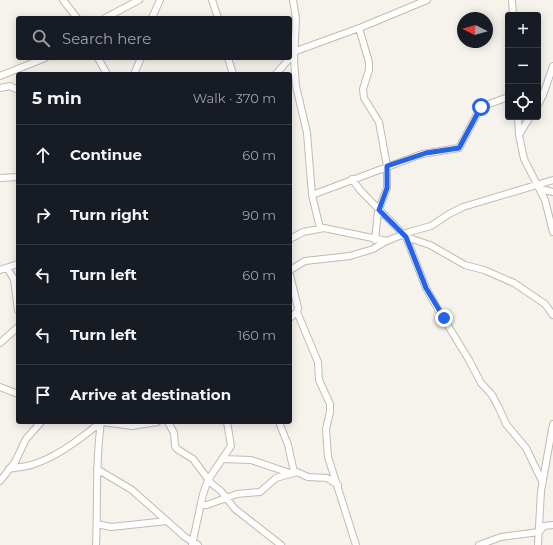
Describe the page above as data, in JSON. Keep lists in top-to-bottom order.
{
  "north": "left",
  "page": {
    "map_buttons": ["+", "−"],
    "search": "Search here",
    "heading": ["5 min", "Walk · 370 m"],
    "list": [
      ["Continue", "60 m"],
      ["Turn right", "90 m"],
      ["Turn left", "60 m"],
      ["Turn left", "160 m"],
      "Arrive at destination"
    ]
  }
}
